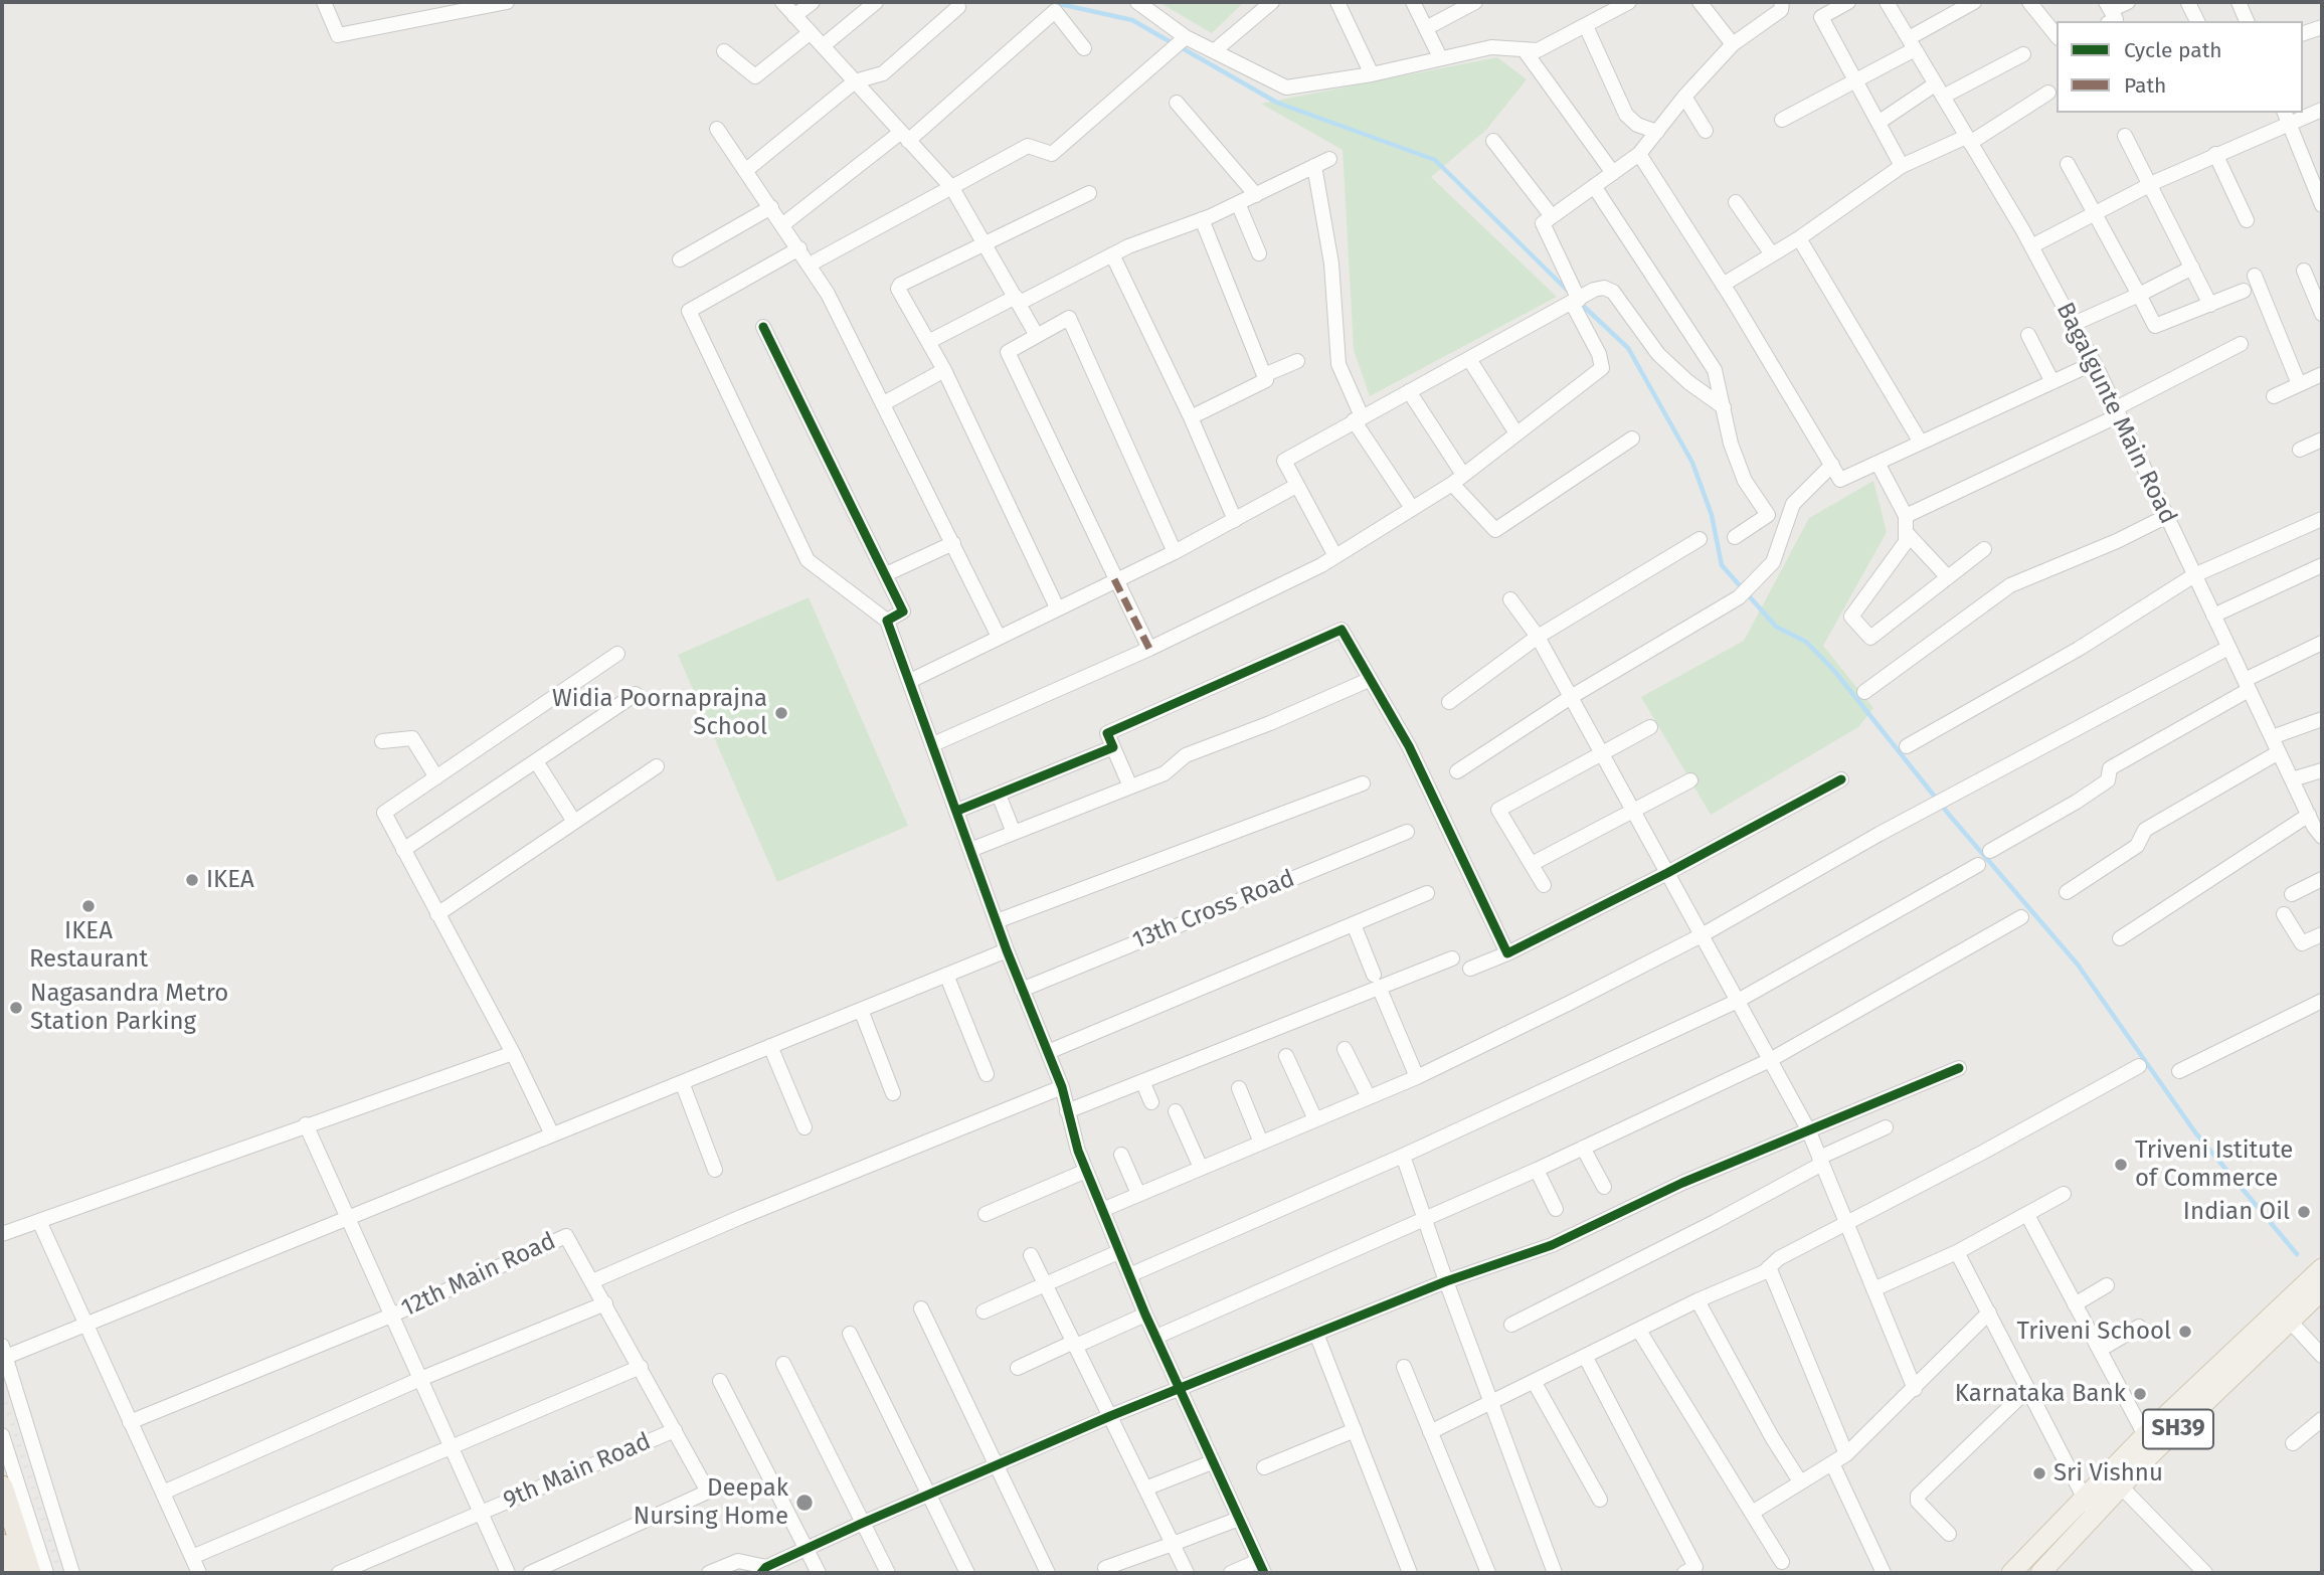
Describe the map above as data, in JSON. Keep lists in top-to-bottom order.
{
  "streets": {
    "main road": ["SH39"],
    "street": [
      "Bagalgunte Main Road",
      "13th Cross Road",
      "12th Main Road",
      "9th Main Road"
    ]
  },
  "places": [
    "Widia Poornaprajna School",
    "IKEA",
    "IKEA Restaurant",
    "Nagasandra Metro Station Parking",
    "Triveni Istitute of Commerce",
    "Indian Oil",
    "Triveni School",
    "Karnataka Bank",
    "Sri Vishnu",
    "Deepak Nursing Home"
  ],
  "legend": ["Cycle path", "Path"]
}
